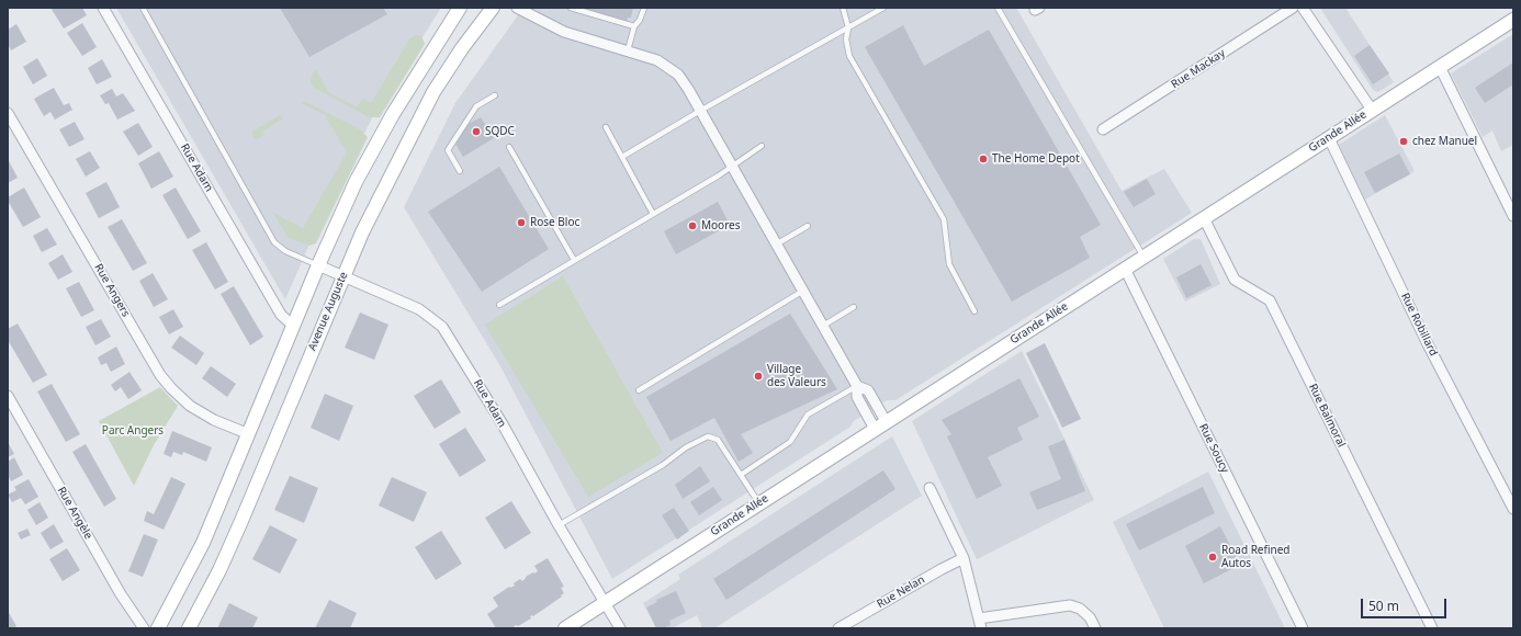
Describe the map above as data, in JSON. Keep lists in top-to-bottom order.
{
  "streets": {
    "main road": ["Grande Allée", "Avenue Auguste"],
    "street": [
      "Rue Mackay",
      "Rue Adam",
      "Rue Angers",
      "Rue Robillard",
      "Rue Balmoral",
      "Rue Soucy",
      "Rue Angèle",
      "Rue Nelan"
    ]
  },
  "crossings": [
    ["Grande Allée", "Rue Adam"],
    ["Grande Allée", "Rue Robillard"],
    ["Grande Allée", "Rue Balmoral"],
    ["Grande Allée", "Rue Soucy"],
    ["Rue Adam", "Avenue Auguste"]
  ],
  "parks": ["Parc Angers"],
  "places": [
    "SQDC",
    "chez Manuel",
    "The Home Depot",
    "Rose Bloc",
    "Moores",
    "Village des Valeurs",
    "Road Refined Autos"
  ],
  "scale_bar": "50 m"
}
